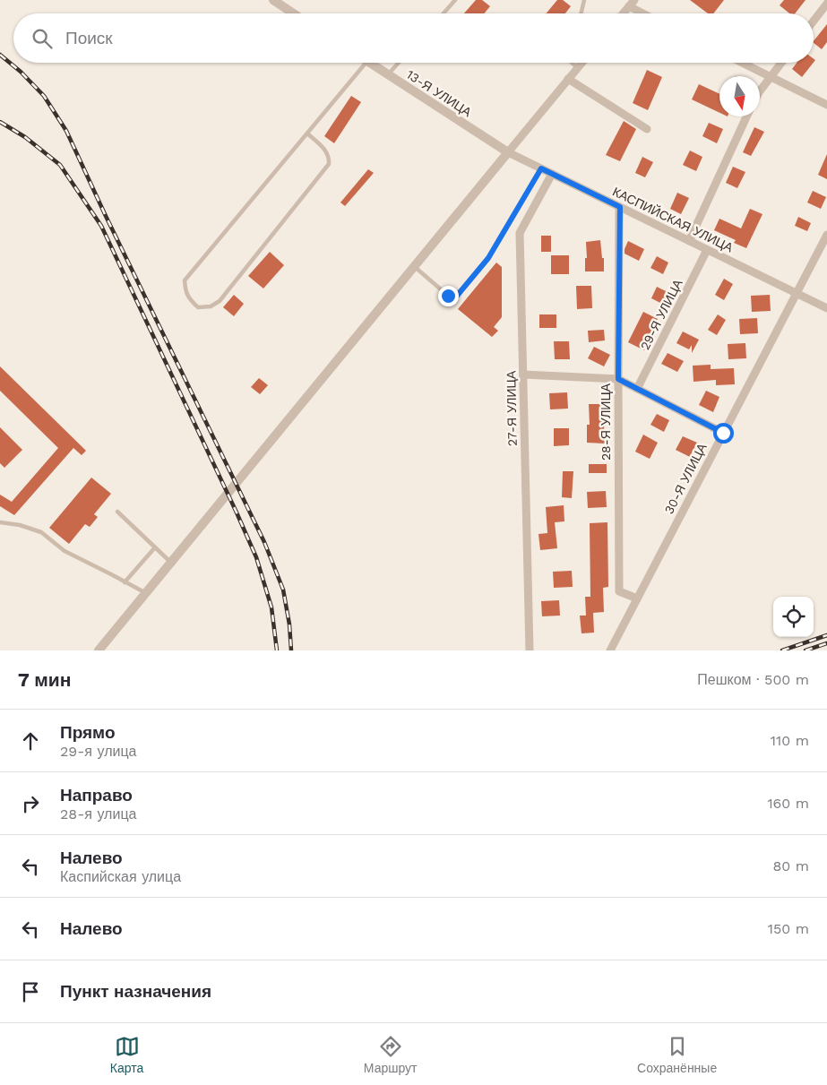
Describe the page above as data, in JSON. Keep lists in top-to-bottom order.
{
  "streets": {
    "street": [
      "13-Я УЛИЦА",
      "КАСПИЙСКАЯ УЛИЦА",
      "29-Я УЛИЦА",
      "27-Я УЛИЦА",
      "28-Я УЛИЦА",
      "30-Я УЛИЦА"
    ]
  },
  "crossings": [
    ["13-Я УЛИЦА", "КАСПИЙСКАЯ УЛИЦА"],
    ["КАСПИЙСКАЯ УЛИЦА", "29-Я УЛИЦА"],
    ["КАСПИЙСКАЯ УЛИЦА", "27-Я УЛИЦА"],
    ["КАСПИЙСКАЯ УЛИЦА", "28-Я УЛИЦА"],
    ["КАСПИЙСКАЯ УЛИЦА", "30-Я УЛИЦА"],
    ["28-Я УЛИЦА", "30-Я УЛИЦА"]
  ],
  "north": "bottom",
  "page": {
    "search": "Поиск",
    "heading": ["7 мин", "Пешком · 500 m"],
    "list": [
      ["Прямо", "29-я улица", "110 m"],
      ["Направо", "28-я улица", "160 m"],
      ["Налево", "Каспийская улица", "80 m"],
      ["Налево", "150 m"],
      "Пункт назначения"
    ],
    "nav": ["Карта", "Маршрут", "Сохранённые"]
  }
}
